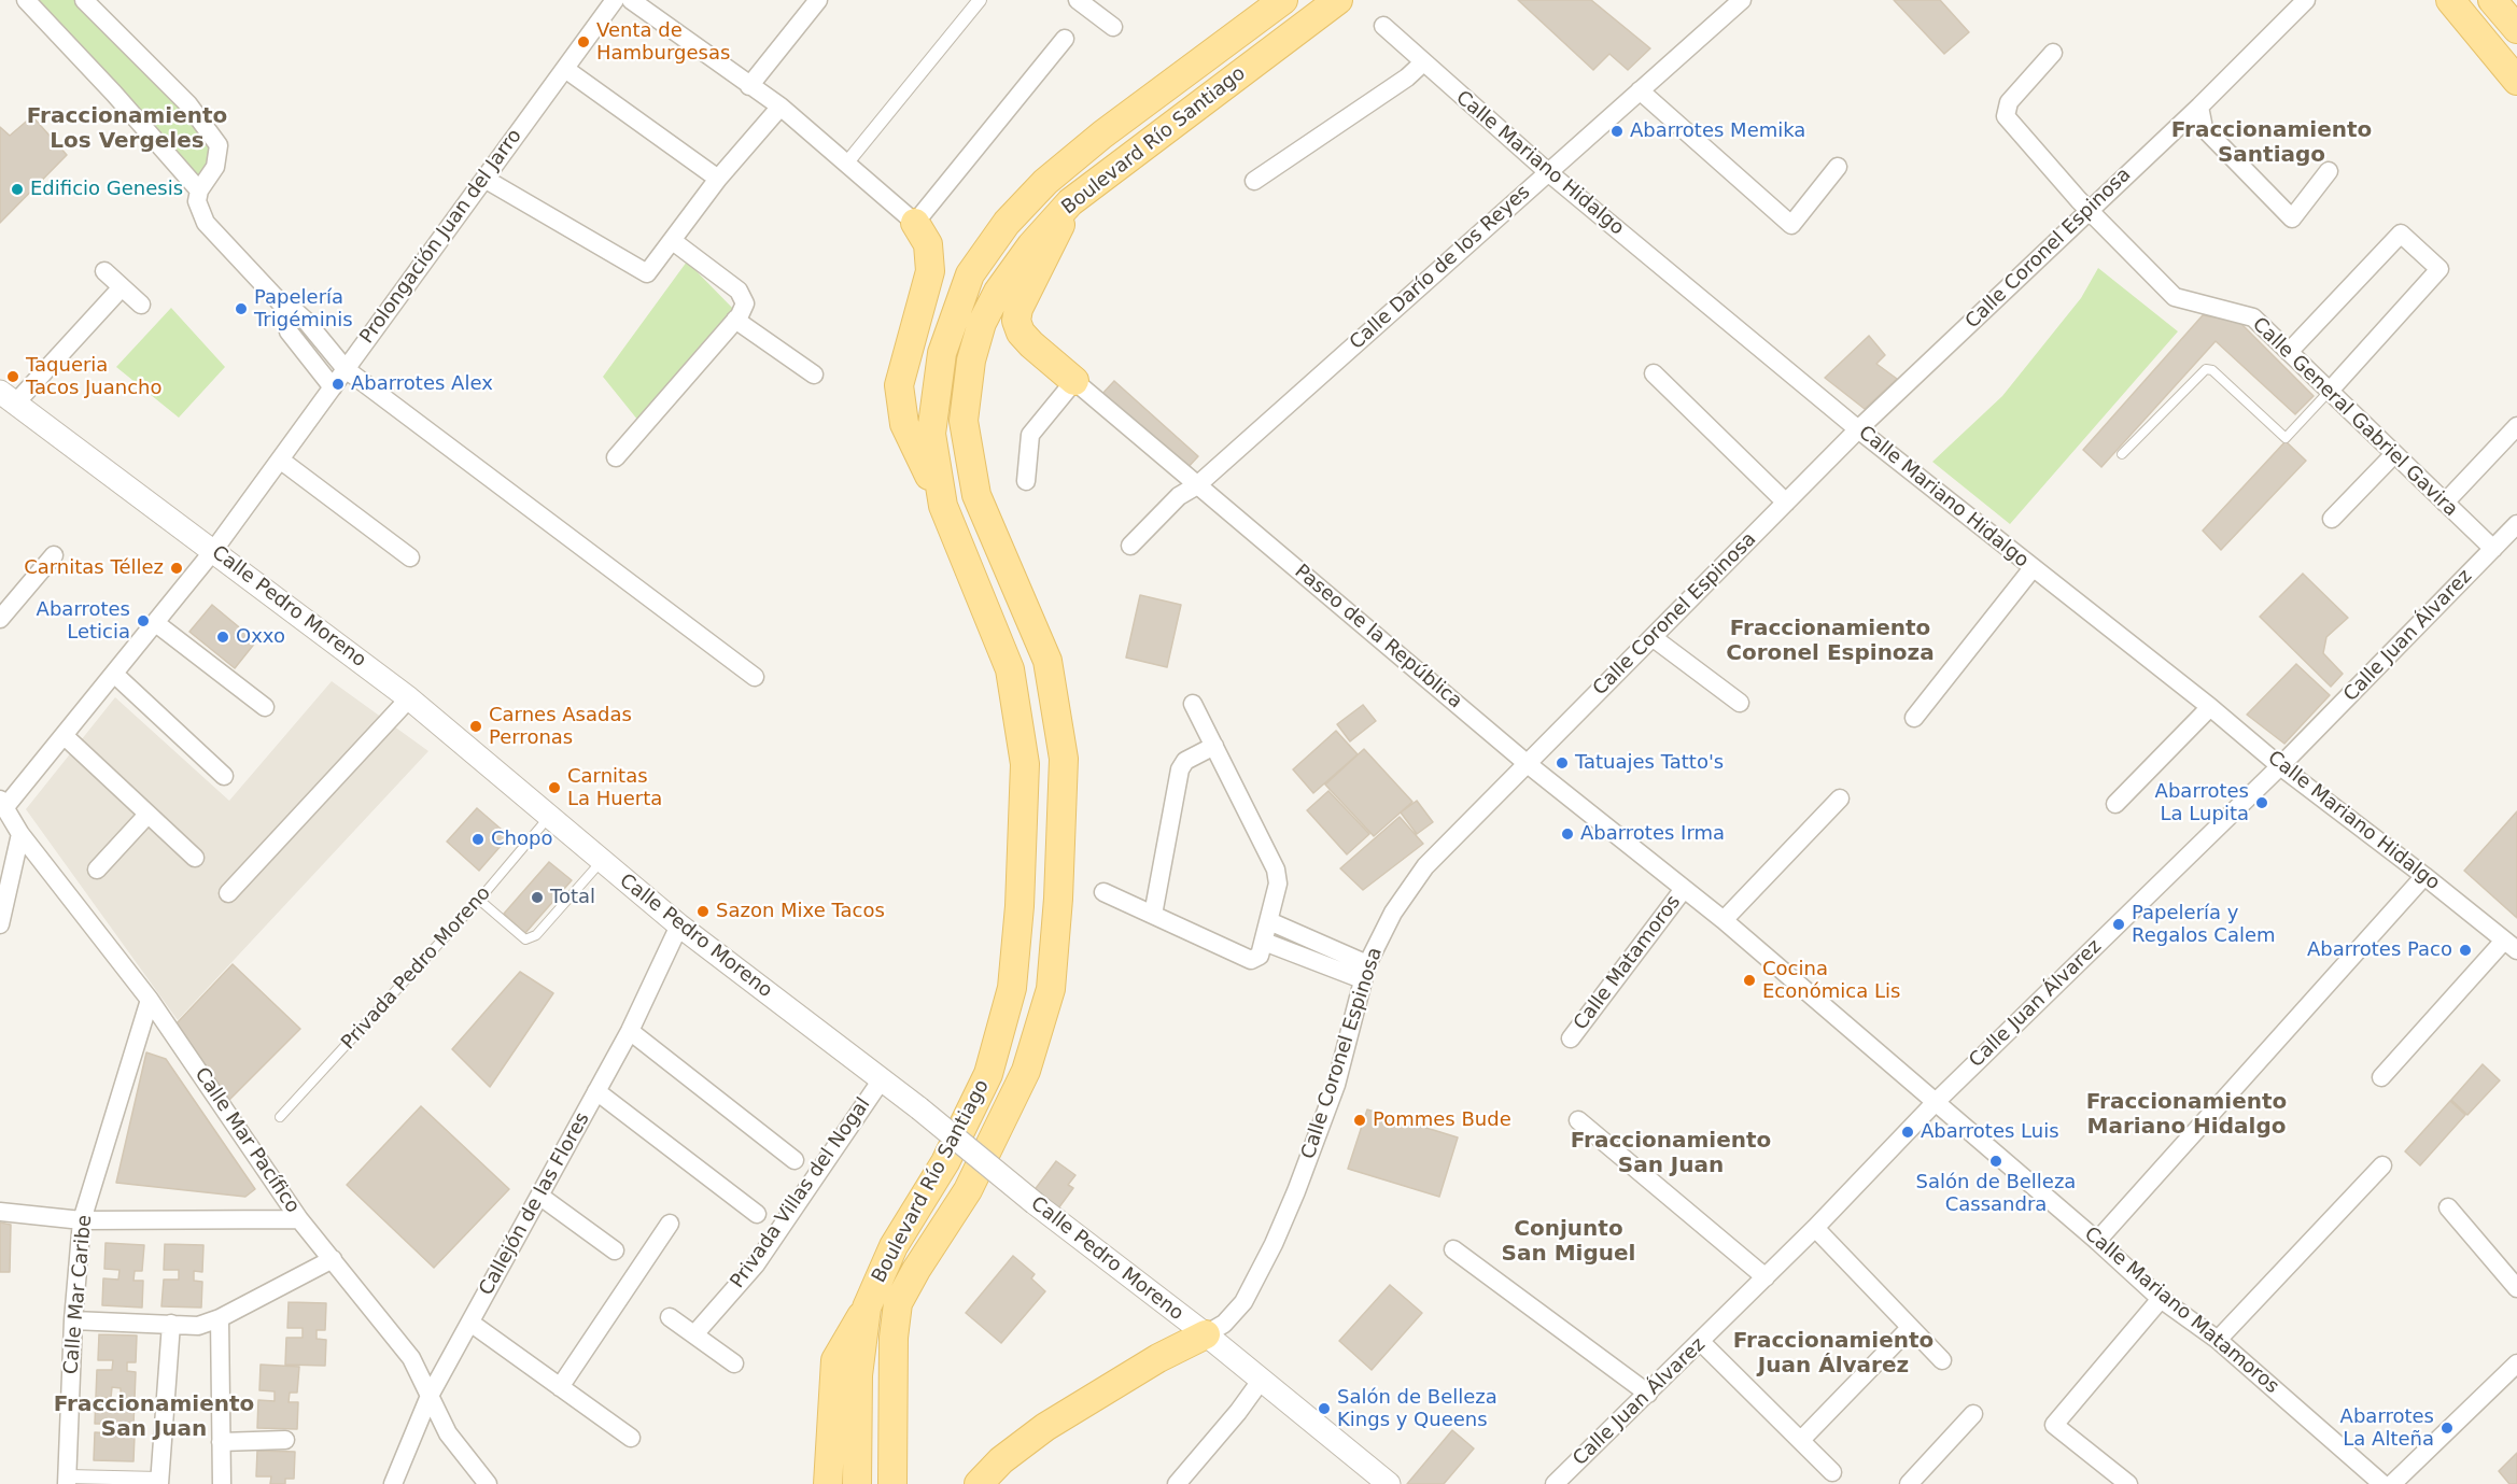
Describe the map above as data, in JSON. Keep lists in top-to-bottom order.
{
  "streets": {
    "main road": ["Boulevard Río Santiago"],
    "street": [
      "Calle Mariano Hidalgo",
      "Prolongación Juan del Jarro",
      "Calle Coronel Espinosa",
      "Calle Darío de los Reyes",
      "Calle General Gabriel Gavira",
      "Calle Pedro Moreno",
      "Calle Juan Álvarez",
      "Paseo de la República",
      "Calle Matamoros",
      "Calle Mar Pacífico",
      "Privada Villas del Nogal",
      "Callejón de las Flores",
      "Calle Mar Caribe",
      "Calle Mariano Matamoros"
    ],
    "lane": ["Privada Pedro Moreno"]
  },
  "crossings": [
    ["Calle Mariano Hidalgo", "Calle Coronel Espinosa"],
    ["Calle Mariano Hidalgo", "Calle Darío de los Reyes"],
    ["Calle Mariano Hidalgo", "Calle Juan Álvarez"],
    ["Prolongación Juan del Jarro", "Calle Pedro Moreno"],
    ["Prolongación Juan del Jarro", "Calle Mar Pacífico"],
    ["Calle Coronel Espinosa", "Calle General Gabriel Gavira"],
    ["Calle Coronel Espinosa", "Calle Pedro Moreno"],
    ["Calle Coronel Espinosa", "Paseo de la República"],
    ["Calle Darío de los Reyes", "Paseo de la República"],
    ["Calle General Gabriel Gavira", "Calle Juan Álvarez"],
    ["Calle Pedro Moreno", "Privada Pedro Moreno"],
    ["Calle Pedro Moreno", "Privada Villas del Nogal"],
    ["Calle Pedro Moreno", "Callejón de las Flores"],
    ["Calle Juan Álvarez", "Calle Mariano Matamoros"],
    ["Paseo de la República", "Calle Matamoros"],
    ["Paseo de la República", "Calle Mariano Matamoros"],
    ["Calle Matamoros", "Calle Mariano Matamoros"],
    ["Calle Mar Pacífico", "Callejón de las Flores"],
    ["Calle Mar Pacífico", "Calle Mar Caribe"]
  ],
  "districts": [
    "Fraccionamiento Los Vergeles",
    "Fraccionamiento Santiago",
    "Fraccionamiento Coronel Espinoza",
    "Fraccionamiento Mariano Hidalgo",
    "Fraccionamiento San Juan",
    "Conjunto San Miguel",
    "Fraccionamiento Juan Álvarez",
    "Fraccionamiento San Juan"
  ],
  "places": [
    "Venta de Hamburgesas",
    "Abarrotes Memika",
    "Edificio Genesis",
    "Papelería Trigéminis",
    "Taqueria Tacos Juancho",
    "Abarrotes Alex",
    "Carnitas Téllez",
    "Abarrotes Leticia",
    "Oxxo",
    "Carnes Asadas Perronas",
    "Tatuajes Tatto's",
    "Carnitas La Huerta",
    "Abarrotes La Lupita",
    "Abarrotes Irma",
    "Chopo",
    "Total",
    "Sazon Mixe Tacos",
    "Papelería y Regalos Calem",
    "Abarrotes Paco",
    "Cocina Económica Lis",
    "Pommes Bude",
    "Abarrotes Luis",
    "Salón de Belleza Cassandra",
    "Salón de Belleza Kings y Queens",
    "Abarrotes La Alteña"
  ]
}
